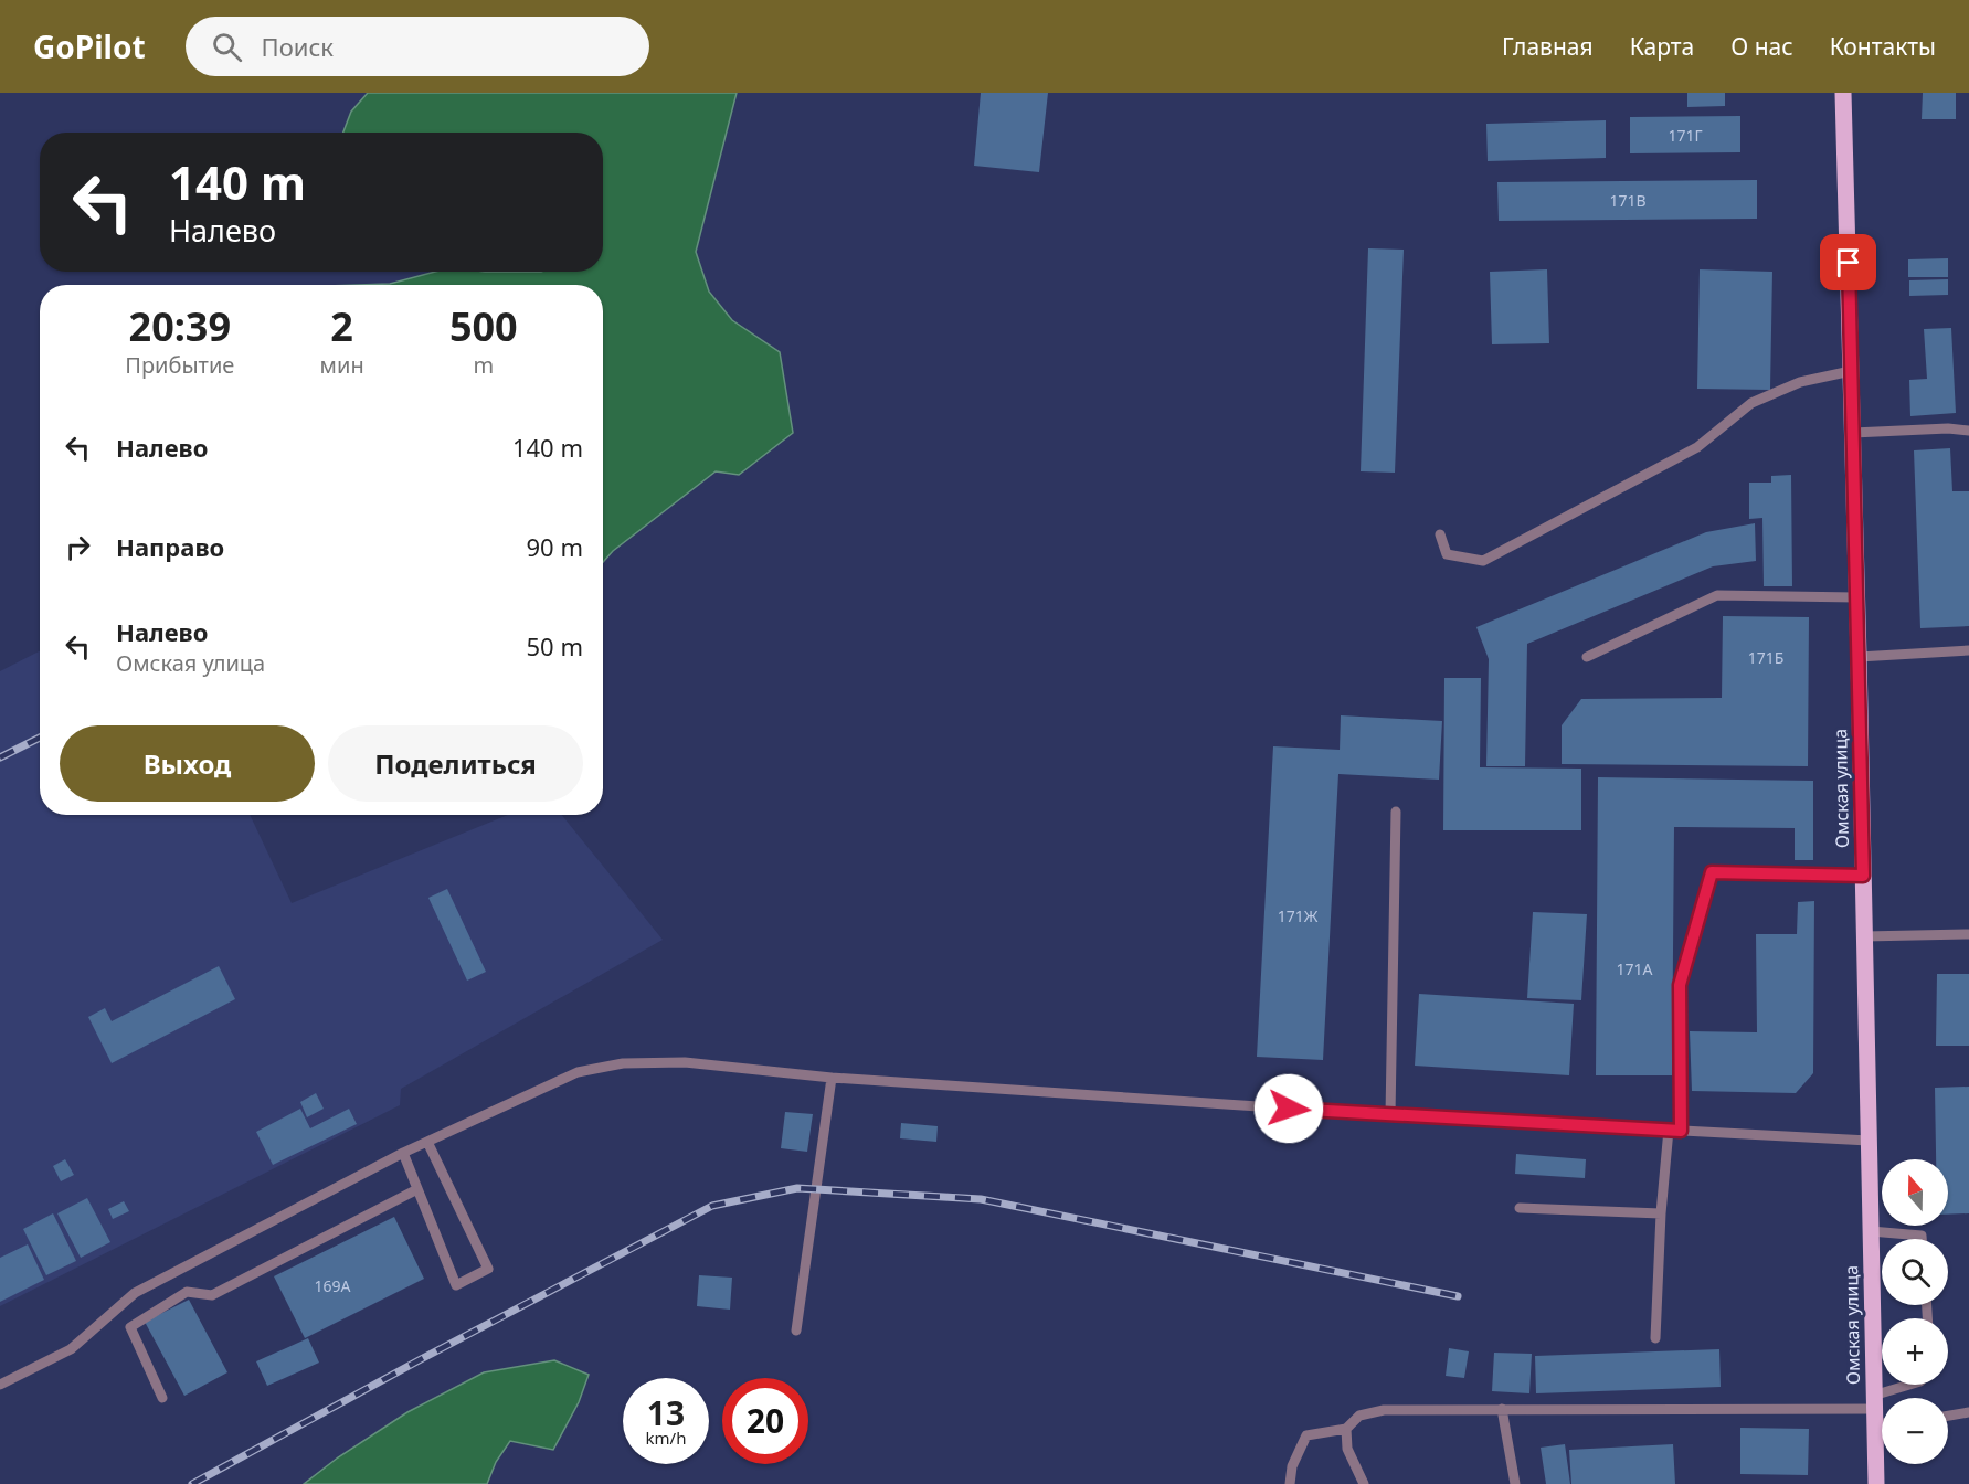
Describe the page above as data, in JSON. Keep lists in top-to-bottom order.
{
  "streets": {
    "main road": ["Омская улица"]
  },
  "house_numbers": [
    "171Г",
    "171В",
    "171Б",
    "171Ж",
    "171А",
    "169А"
  ],
  "north": "top",
  "page": {
    "header": "GoPilot",
    "search": "Поиск",
    "nav": [
      "Главная",
      "Карта",
      "О нас",
      "Контакты"
    ],
    "turn": ["140 m", "Налево"],
    "eta": [
      "20:39",
      "Прибытие",
      "2",
      "мин",
      "500",
      "m"
    ],
    "list": [
      {
        "name": "Налево",
        "value": "140 m"
      },
      {
        "name": "Направо",
        "value": "90 m"
      },
      {
        "name": "Налево",
        "note": "Омская улица",
        "value": "50 m"
      }
    ],
    "buttons": ["Выход", "Поделиться"],
    "map_buttons": ["+", "−"],
    "speed": "13 km/h",
    "limit": "20"
  }
}
